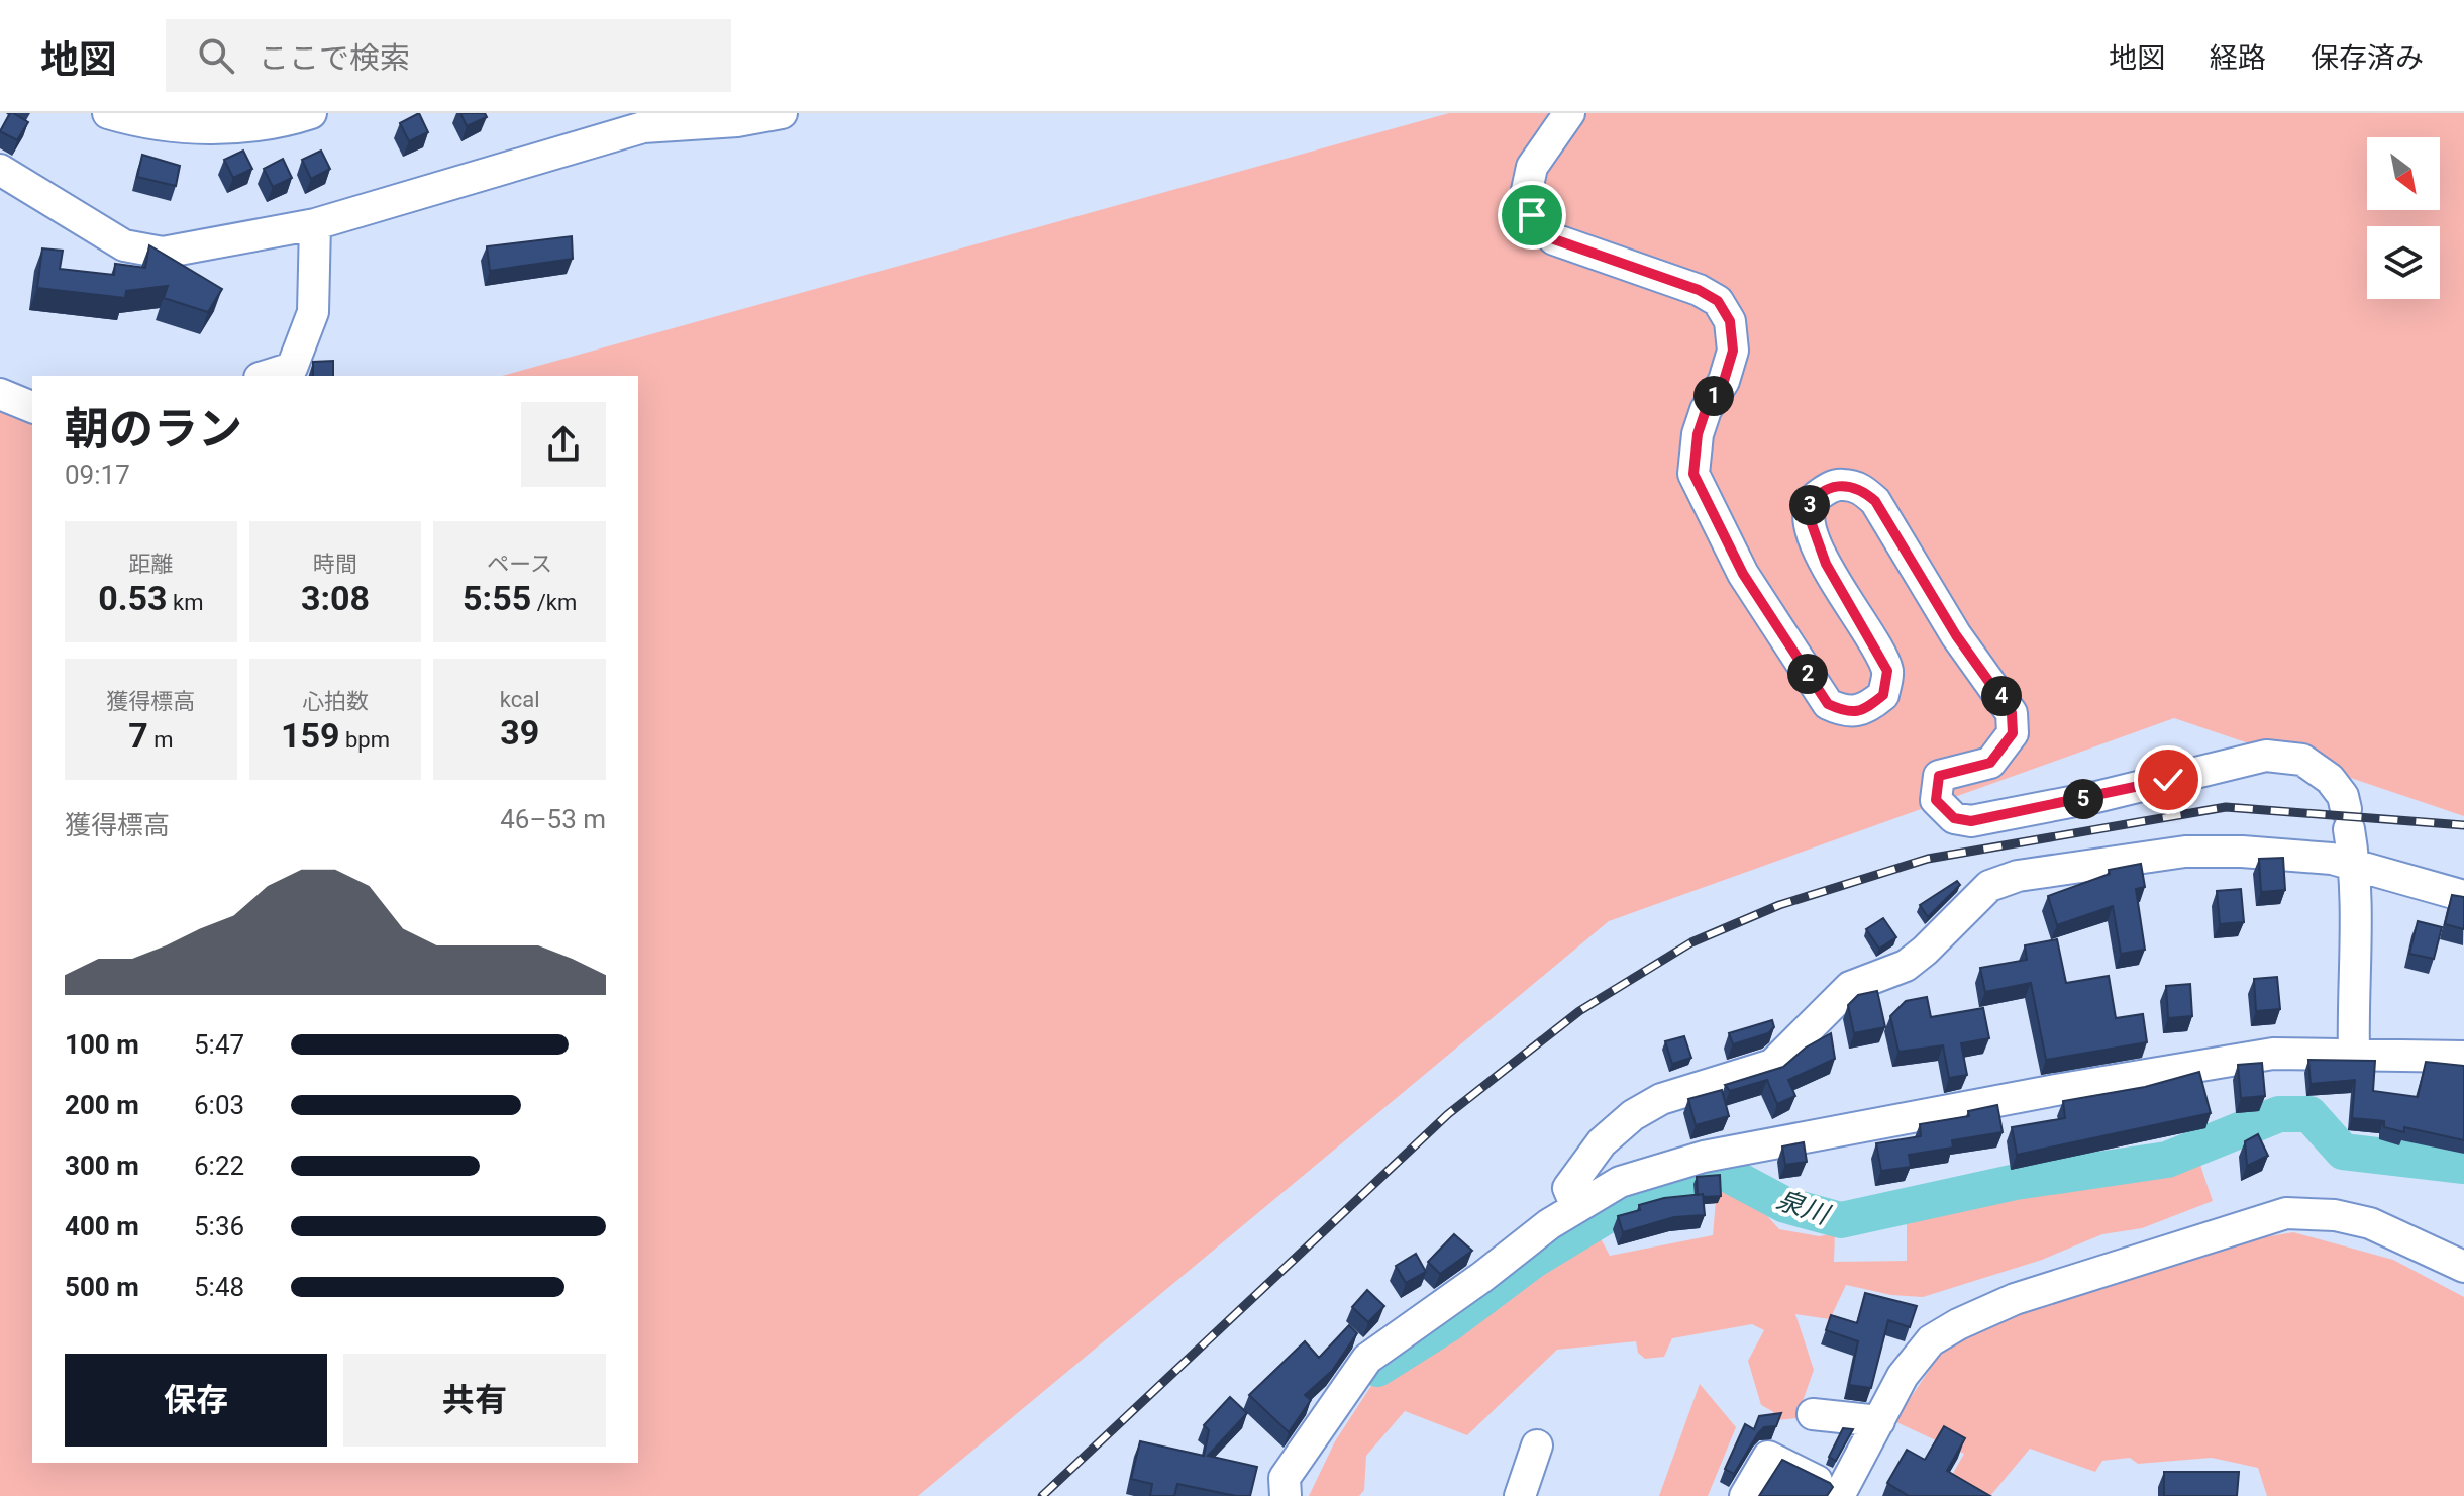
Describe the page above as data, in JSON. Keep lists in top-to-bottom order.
{
  "water": ["泉川"],
  "north": "bottom right",
  "page": {
    "header": "地図",
    "search": "ここで検索",
    "nav": ["地図", "経路", "保存済み"],
    "pins": [
      "1",
      "3",
      "2",
      "4",
      "5"
    ],
    "heading": ["朝のラン", "09:17"],
    "stats": [
      ["距離", "0.53 km"],
      ["時間", "3:08"],
      ["ペース", "5:55 /km"],
      ["獲得標高", "7 m"],
      ["心拍数", "159 bpm"],
      ["kcal", "39"]
    ],
    "chart": ["獲得標高", "46–53 m"],
    "list": [
      {
        "name": "100 m",
        "note": "5:47"
      },
      {
        "name": "200 m",
        "note": "6:03"
      },
      {
        "name": "300 m",
        "note": "6:22"
      },
      {
        "name": "400 m",
        "note": "5:36"
      },
      {
        "name": "500 m",
        "note": "5:48"
      }
    ],
    "buttons": ["保存", "共有"]
  }
}
